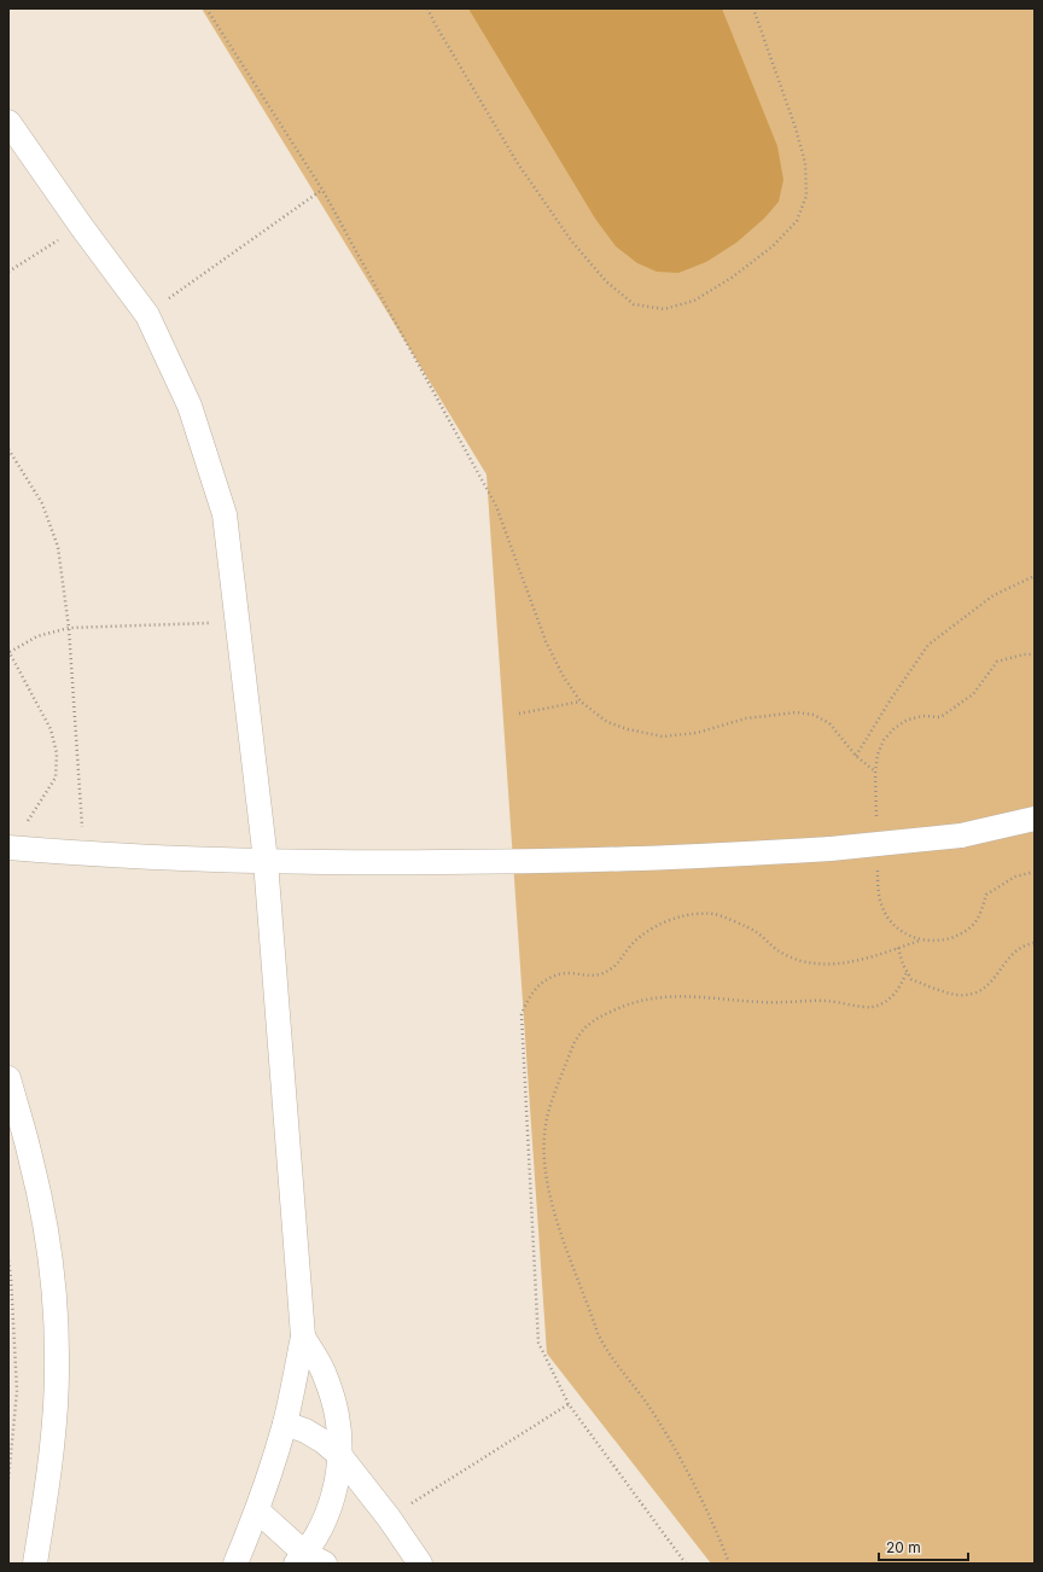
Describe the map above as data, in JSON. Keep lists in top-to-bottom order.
{
  "scale_bar": "20 m"
}
